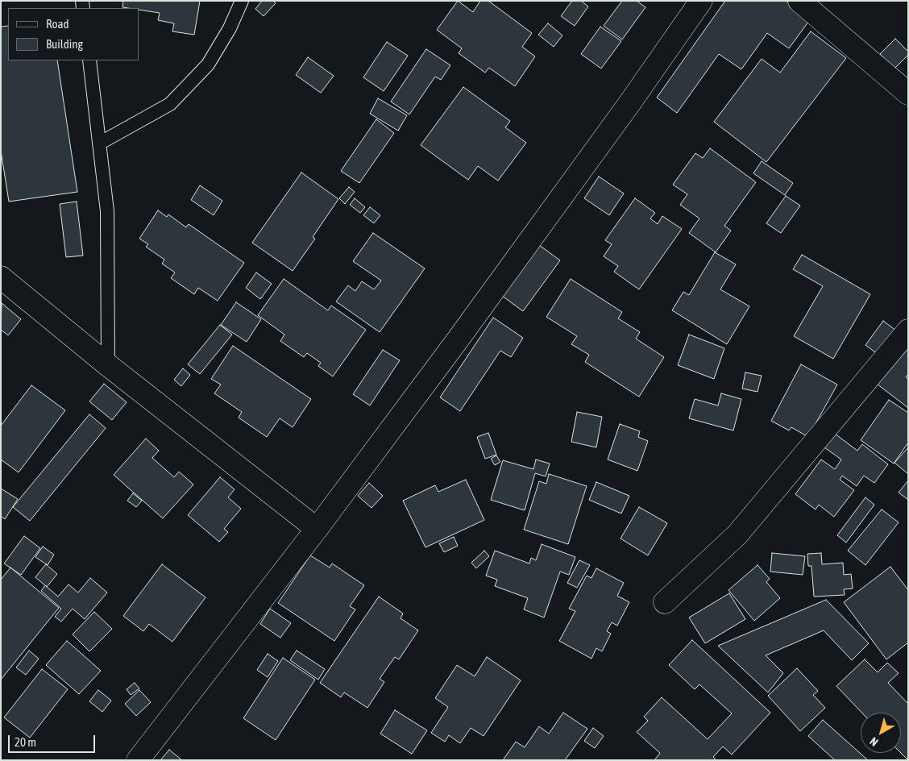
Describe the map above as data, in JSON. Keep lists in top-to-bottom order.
{
  "legend": ["Road", "Building"],
  "scale_bar": "20 m",
  "north": "bottom left"
}
